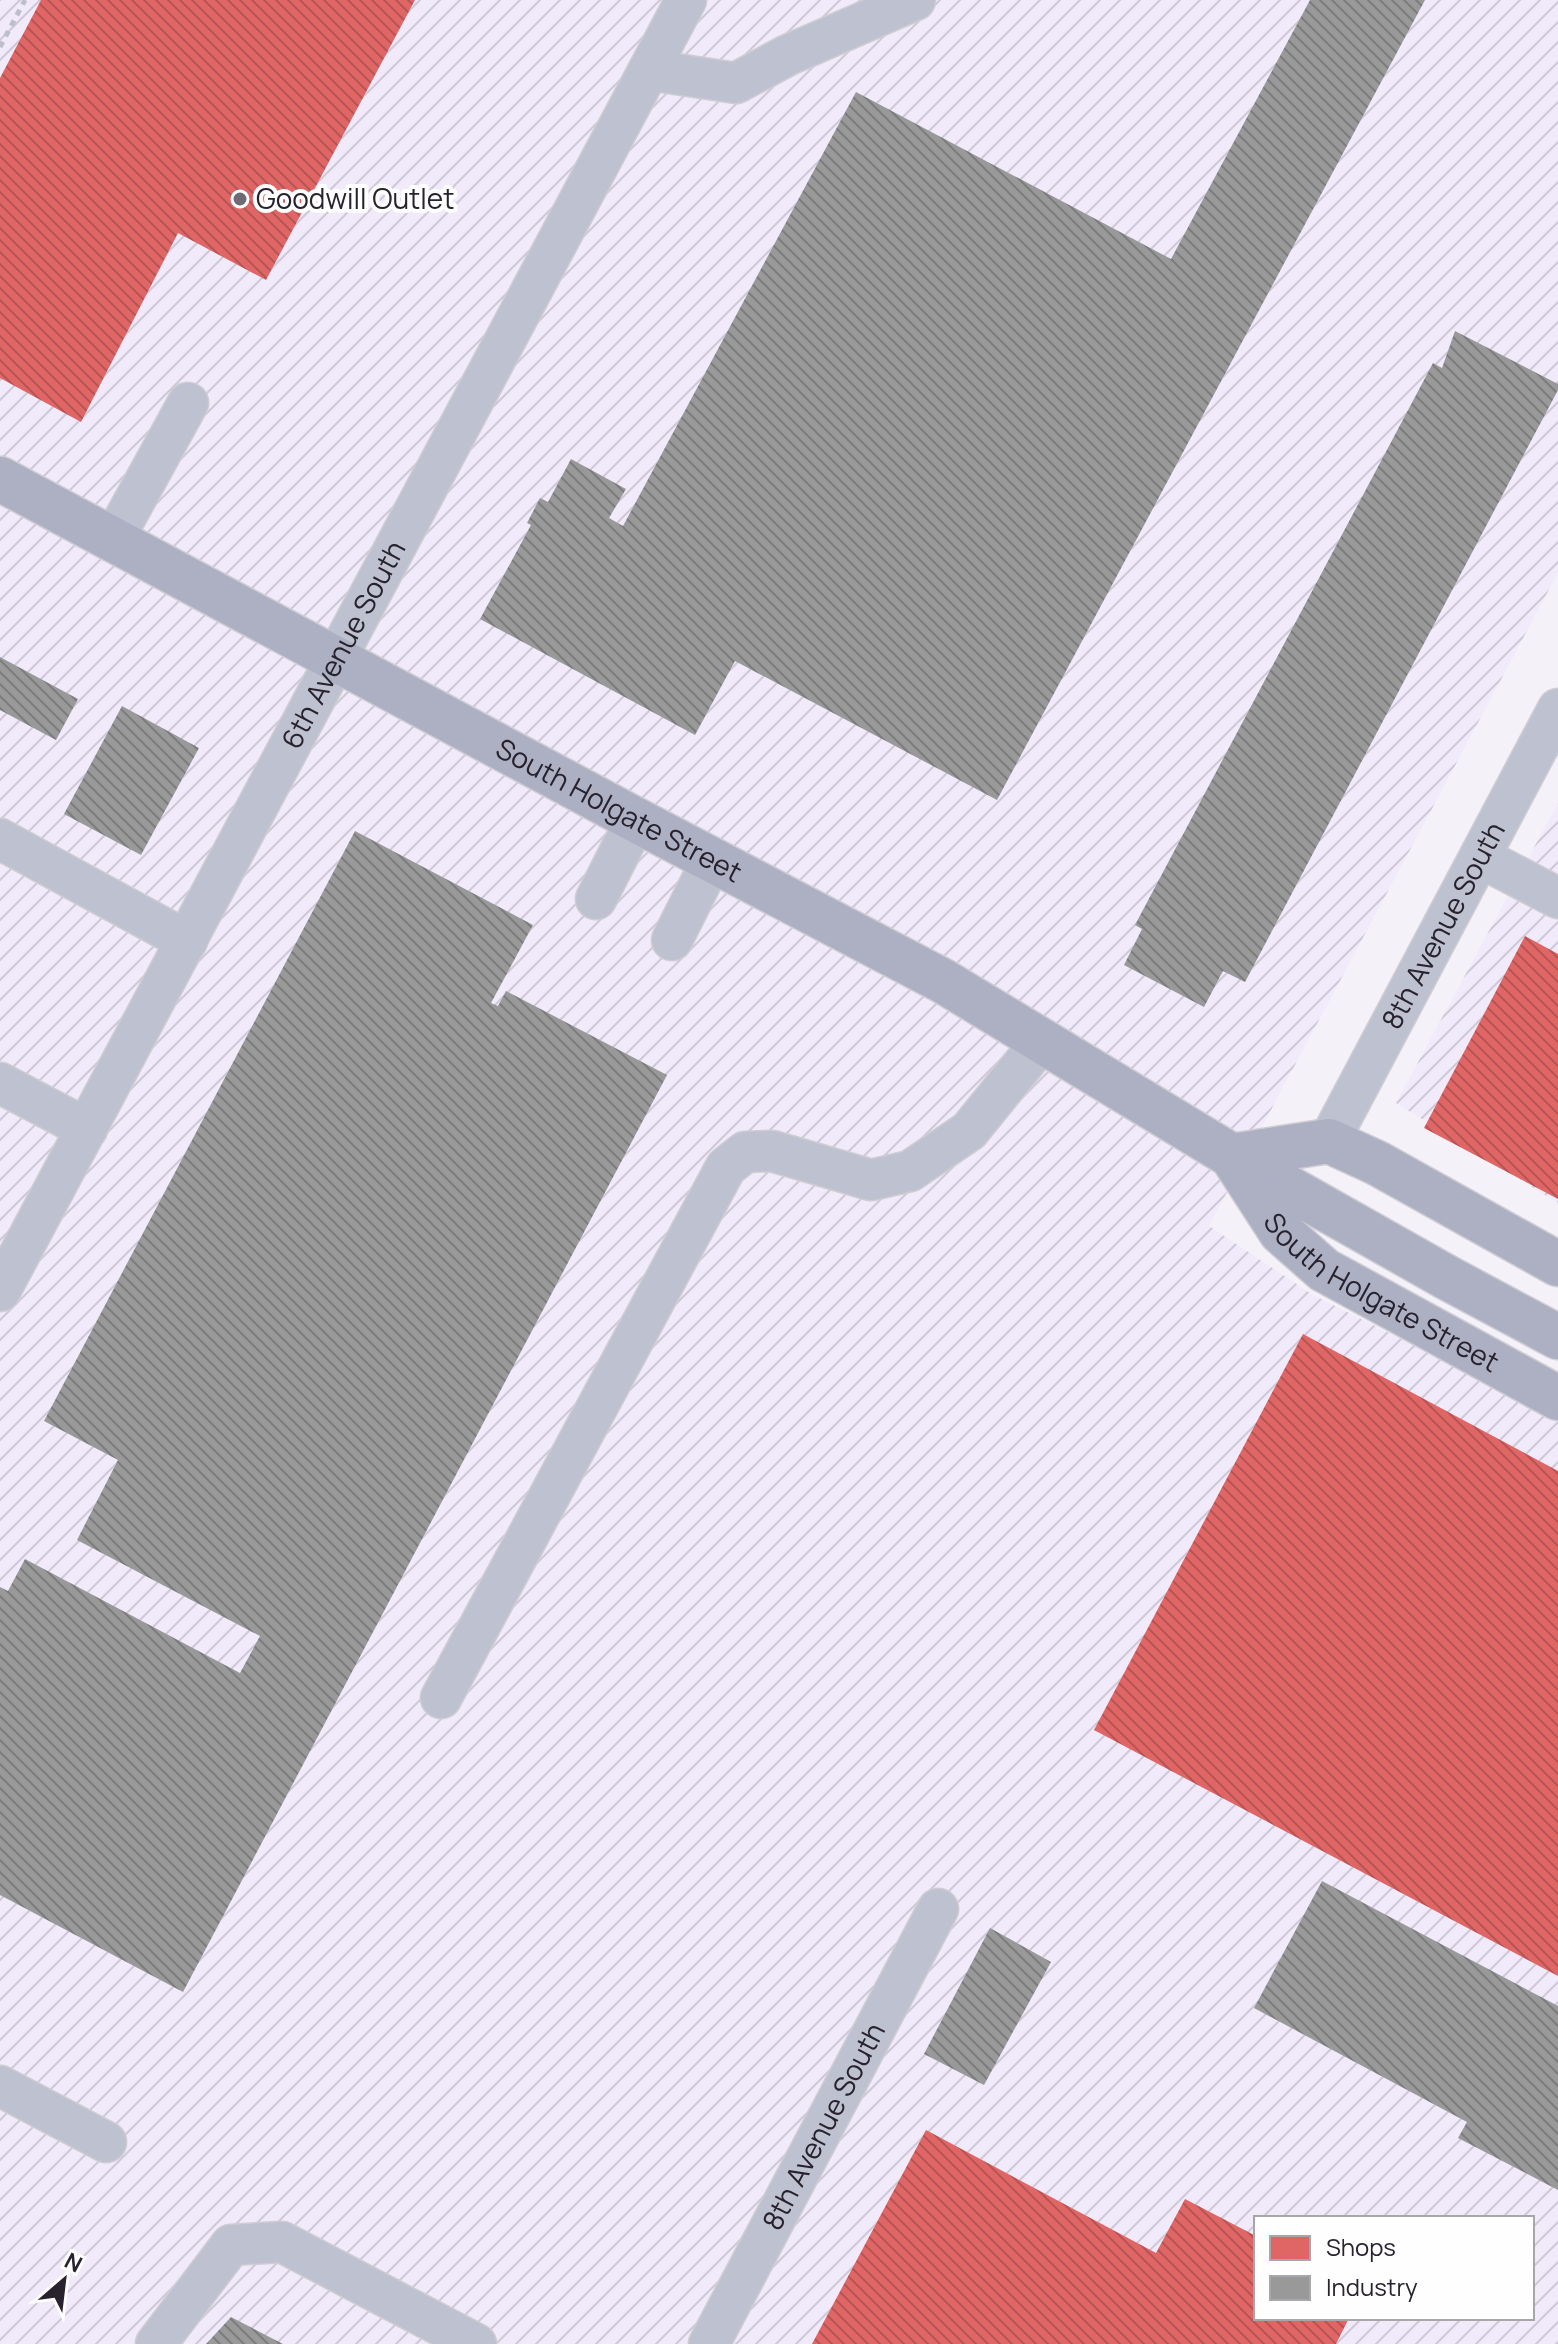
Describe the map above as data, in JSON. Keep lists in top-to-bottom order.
{
  "streets": {
    "main road": ["South Holgate Street"],
    "street": ["6th Avenue South", "8th Avenue South"]
  },
  "crossings": [
    ["6th Avenue South", "South Holgate Street"]
  ],
  "places": ["Goodwill Outlet"],
  "legend": ["Shops", "Industry"],
  "north": "top right"
}
